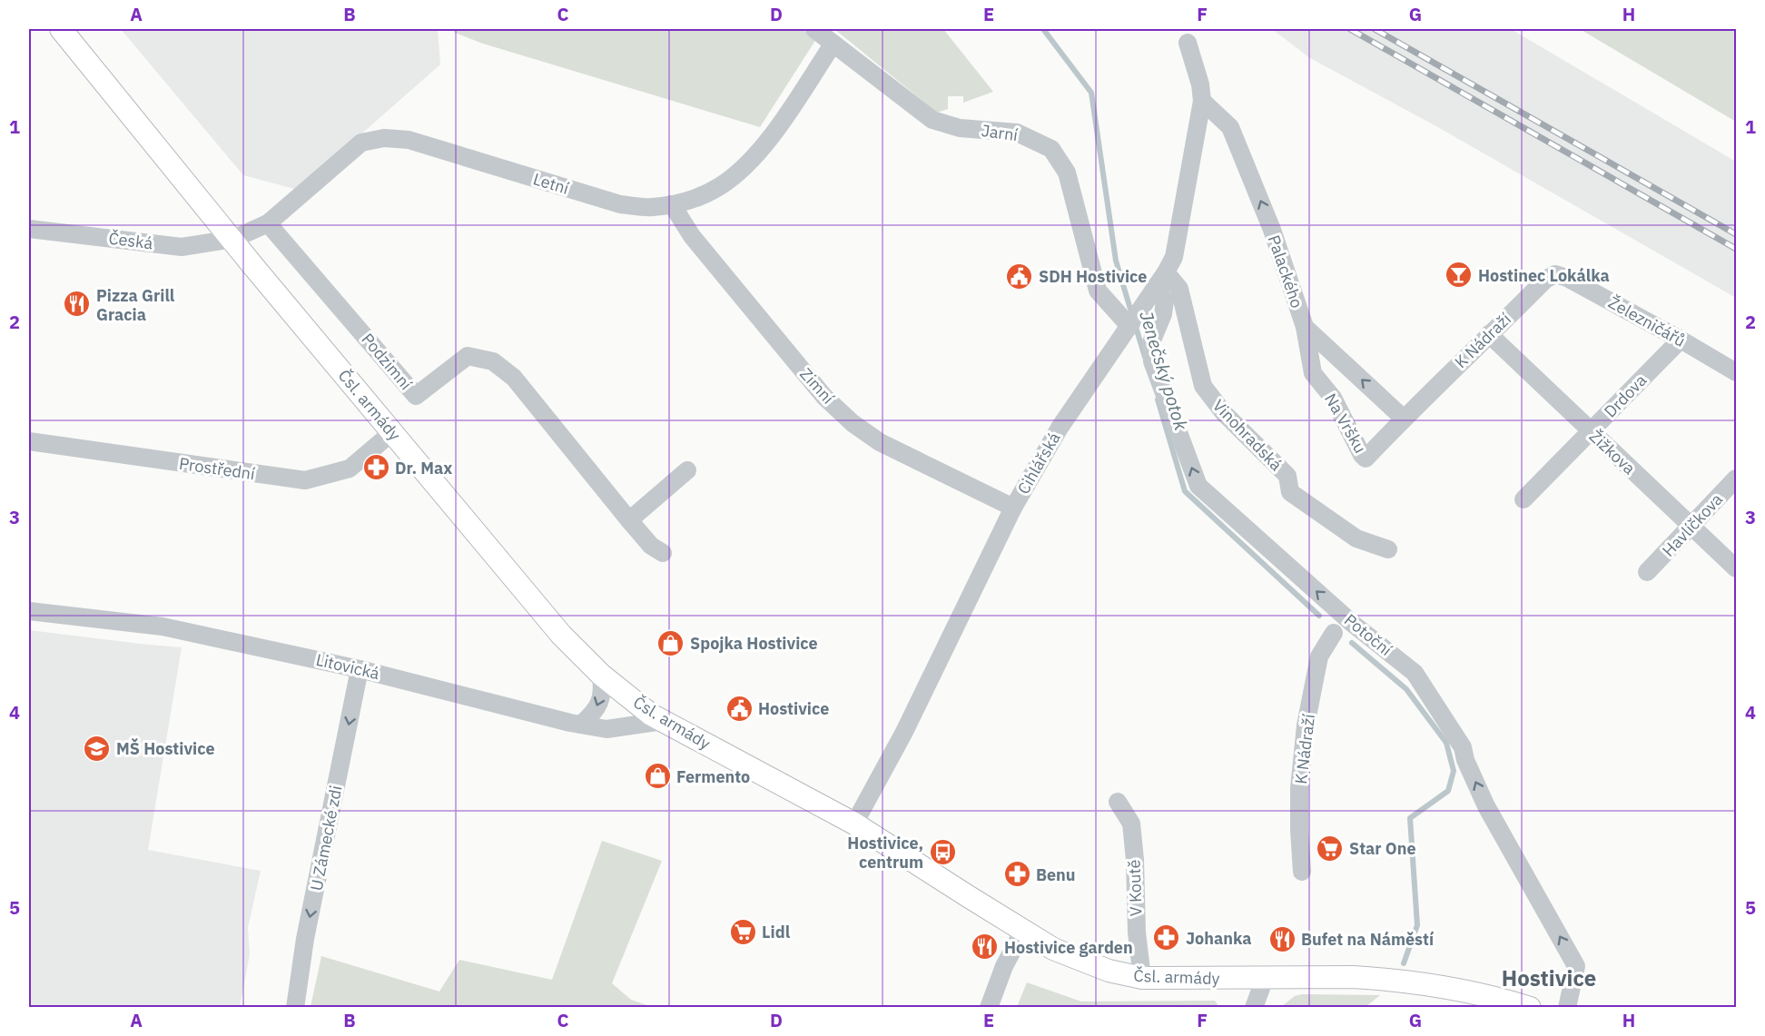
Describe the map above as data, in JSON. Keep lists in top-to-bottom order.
{
  "streets": {
    "main road": ["Čsl. armády"],
    "street": [
      "Jarní",
      "Letní",
      "Česká",
      "Palackého",
      "Železničářů",
      "K Nádraží",
      "Podzimní",
      "Zimní",
      "Drdova",
      "Na Vršku",
      "Vinohradská",
      "Žižkova",
      "Cihlářská",
      "Prostřední",
      "Havlíčkova",
      "Potoční",
      "Litovická",
      "U Zámecké zdi",
      "V Koutě"
    ]
  },
  "crossings": [
    ["Jarní", "Letní"],
    ["Jarní", "Cihlářská"],
    ["Letní", "Česká"],
    ["Letní", "Podzimní"],
    ["Letní", "Zimní"],
    ["Letní", "Čsl. armády"],
    ["Česká", "Čsl. armády"],
    ["Palackého", "K Nádraží"],
    ["Palackého", "Na Vršku"],
    ["Palackého", "Cihlářská"],
    ["Železničářů", "K Nádraží"],
    ["Železničářů", "Drdova"],
    ["K Nádraží", "Na Vršku"],
    ["K Nádraží", "Žižkova"],
    ["Zimní", "Cihlářská"],
    ["Drdova", "Žižkova"],
    ["Čsl. armády", "Cihlářská"],
    ["Čsl. armády", "Prostřední"],
    ["Čsl. armády", "Litovická"],
    ["Čsl. armády", "V Koutě"],
    ["Vinohradská", "Cihlářská"],
    ["Vinohradská", "Potoční"],
    ["Žižkova", "Havlíčkova"],
    ["Cihlářská", "Potoční"],
    ["Litovická", "U Zámecké zdi"]
  ],
  "one_way": ["Palackého", "Potoční", "U Zámecké zdi"],
  "districts": ["Hostivice"],
  "water": ["Jenečský potok"],
  "places": {
    "bar": ["Hostinec Lokálka"],
    "public building": ["SDH Hostivice", "Hostivice"],
    "restaurant": ["Pizza Grill Gracia", "Bufet na Náměstí", "Hostivice garden"],
    "pharmacy": ["Dr. Max", "Benu", "Johanka"],
    "shop": ["Spojka Hostivice", "Fermento"],
    "school or university": ["MŠ Hostivice"],
    "supermarket": ["Star One", "Lidl"],
    "bus stop": ["Hostivice, centrum"]
  },
  "grid": {
    "columns": [
      "A",
      "B",
      "C",
      "D",
      "E",
      "F",
      "G",
      "H"
    ],
    "rows": [
      "1",
      "2",
      "3",
      "4",
      "5"
    ]
  }
}
